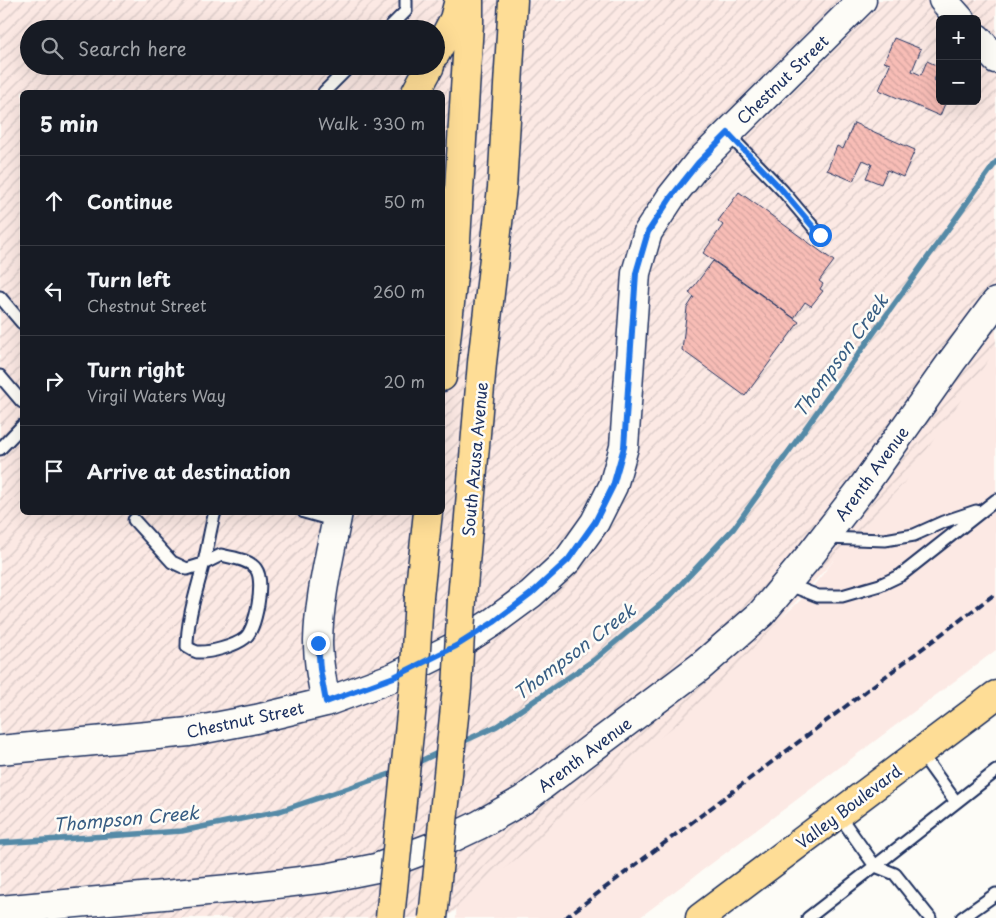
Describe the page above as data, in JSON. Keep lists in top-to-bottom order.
{
  "streets": {
    "main road": ["South Azusa Avenue", "Valley Boulevard"],
    "street": ["Chestnut Street", "Arenth Avenue"]
  },
  "water": ["Thompson Creek"],
  "page": {
    "map_buttons": ["+", "−"],
    "search": "Search here",
    "heading": ["5 min", "Walk · 330 m"],
    "list": [
      ["Continue", "50 m"],
      ["Turn left", "Chestnut Street", "260 m"],
      ["Turn right", "Virgil Waters Way", "20 m"],
      "Arrive at destination"
    ]
  }
}
